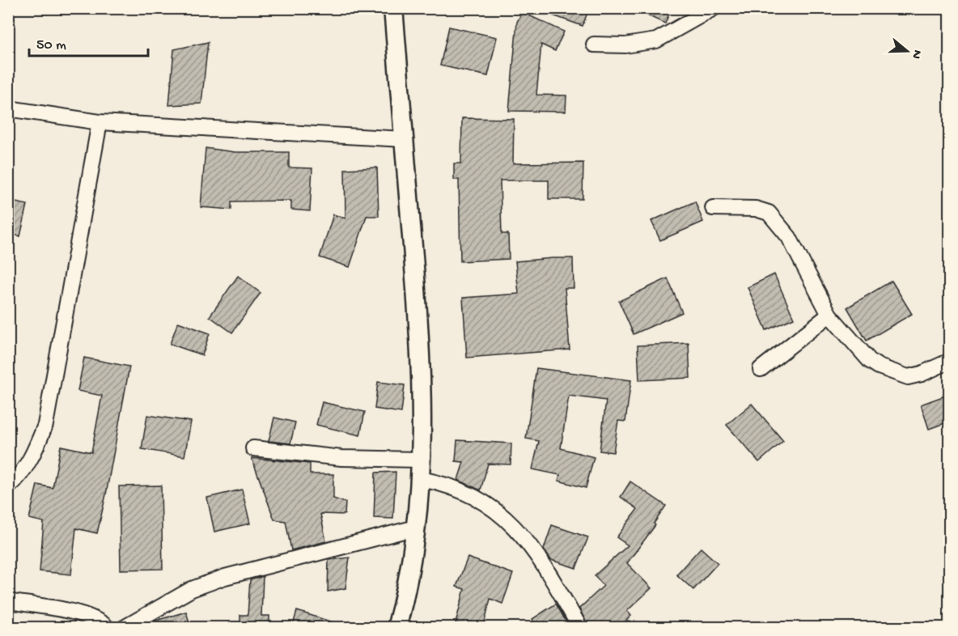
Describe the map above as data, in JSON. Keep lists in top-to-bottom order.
{
  "scale_bar": "50 m",
  "north": "right"
}
